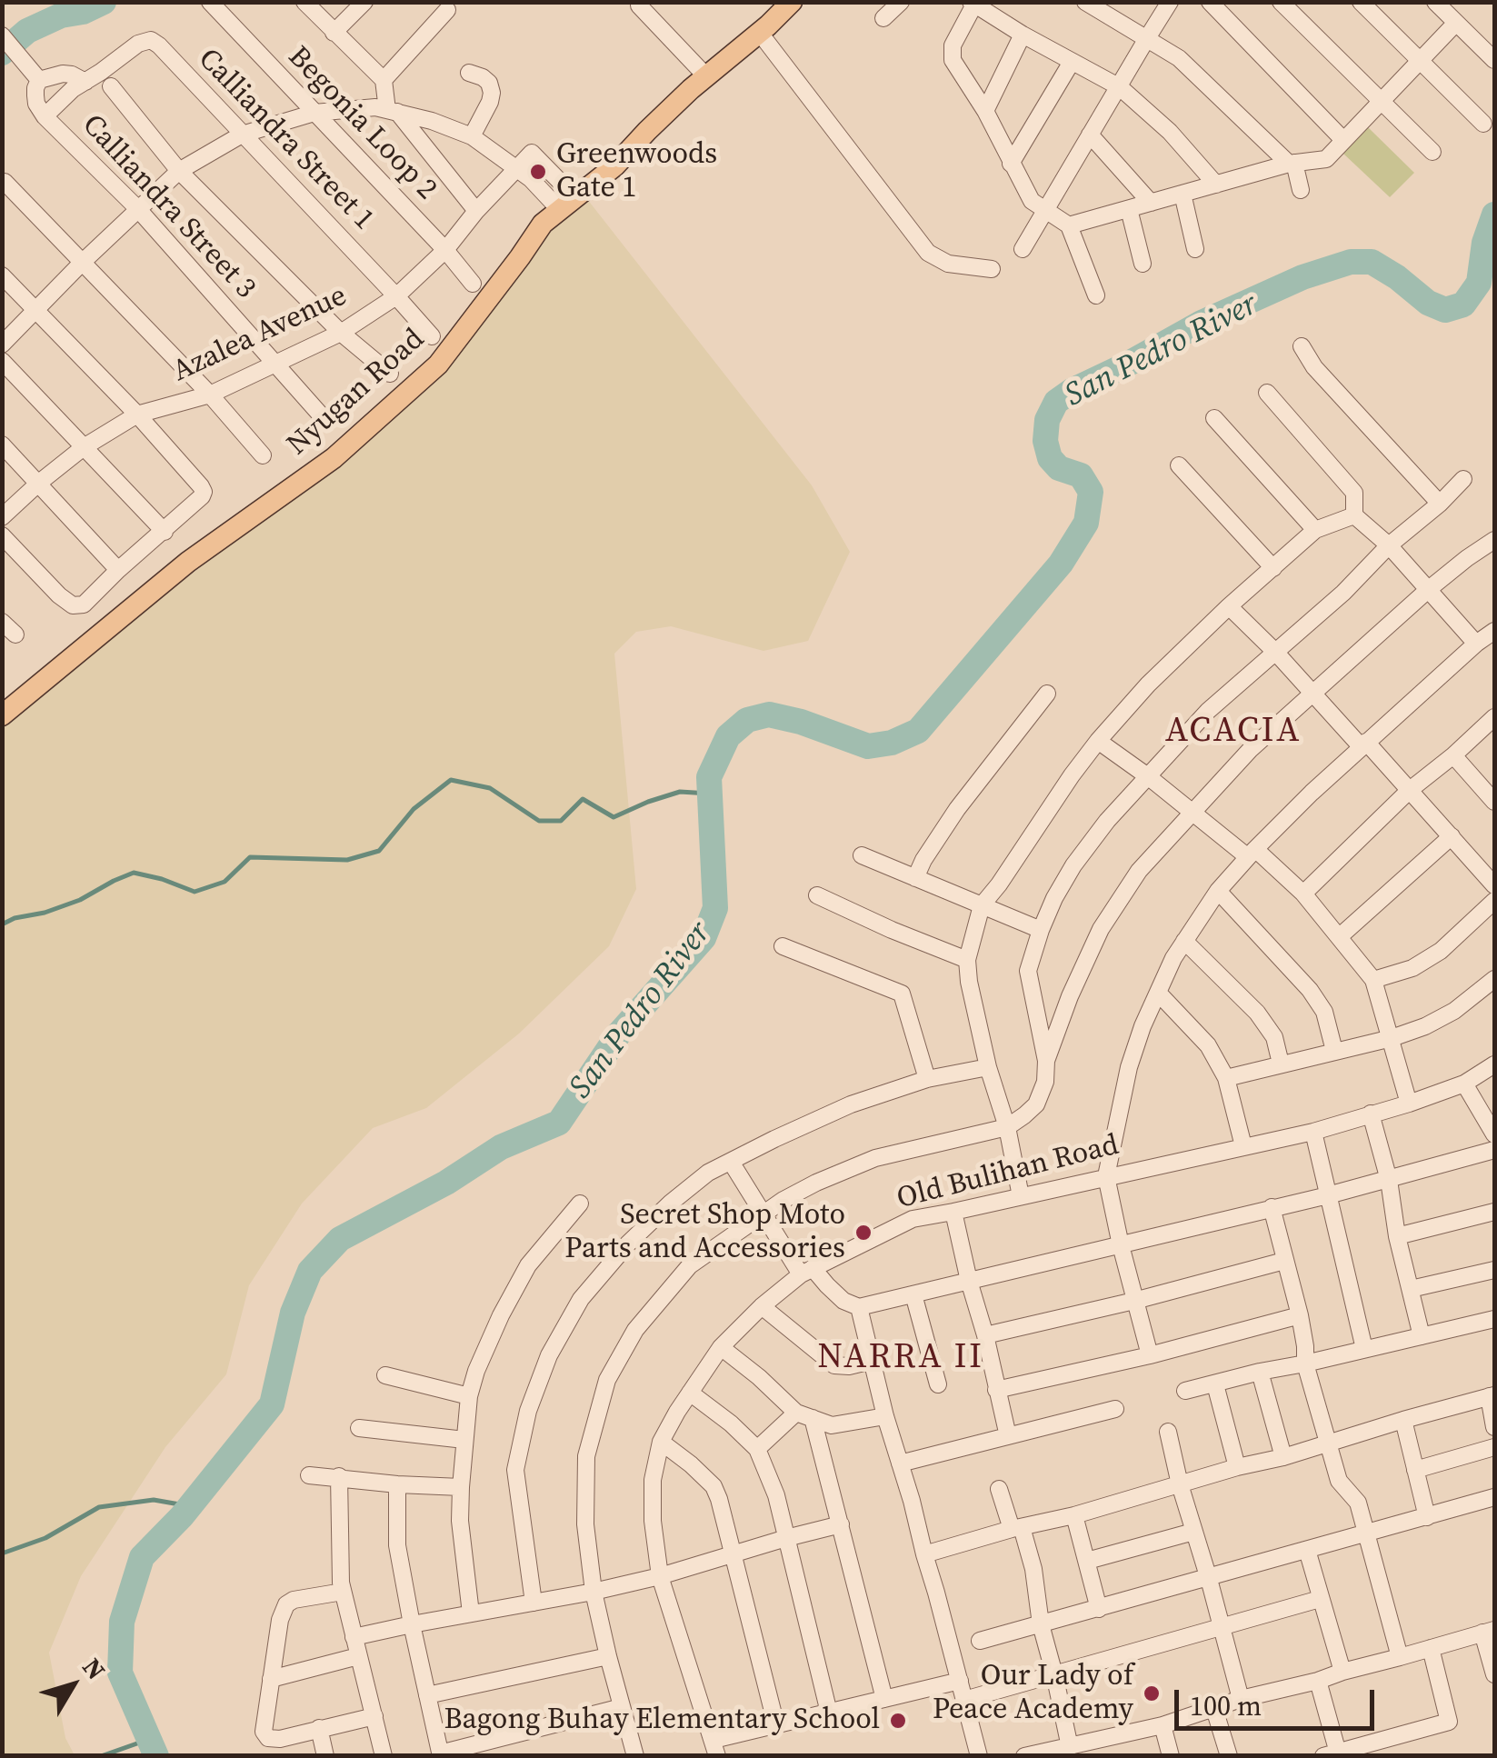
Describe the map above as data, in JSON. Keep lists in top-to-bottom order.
{
  "streets": {
    "main road": ["Nyugan Road"],
    "street": [
      "Begonia Loop 2",
      "Calliandra Street 1",
      "Calliandra Street 3",
      "Azalea Avenue",
      "Old Bulihan Road"
    ]
  },
  "crossings": [
    ["Begonia Loop 2", "Azalea Avenue"],
    ["Calliandra Street 1", "Azalea Avenue"],
    ["Calliandra Street 3", "Azalea Avenue"]
  ],
  "districts": ["ACACIA", "NARRA II"],
  "water": ["San Pedro River"],
  "places": [
    "Greenwoods Gate 1",
    "Secret Shop Moto Parts and Accessories",
    "Our Lady of Peace Academy",
    "Bagong Buhay Elementary School"
  ],
  "scale_bar": "100 m",
  "north": "top right"
}
